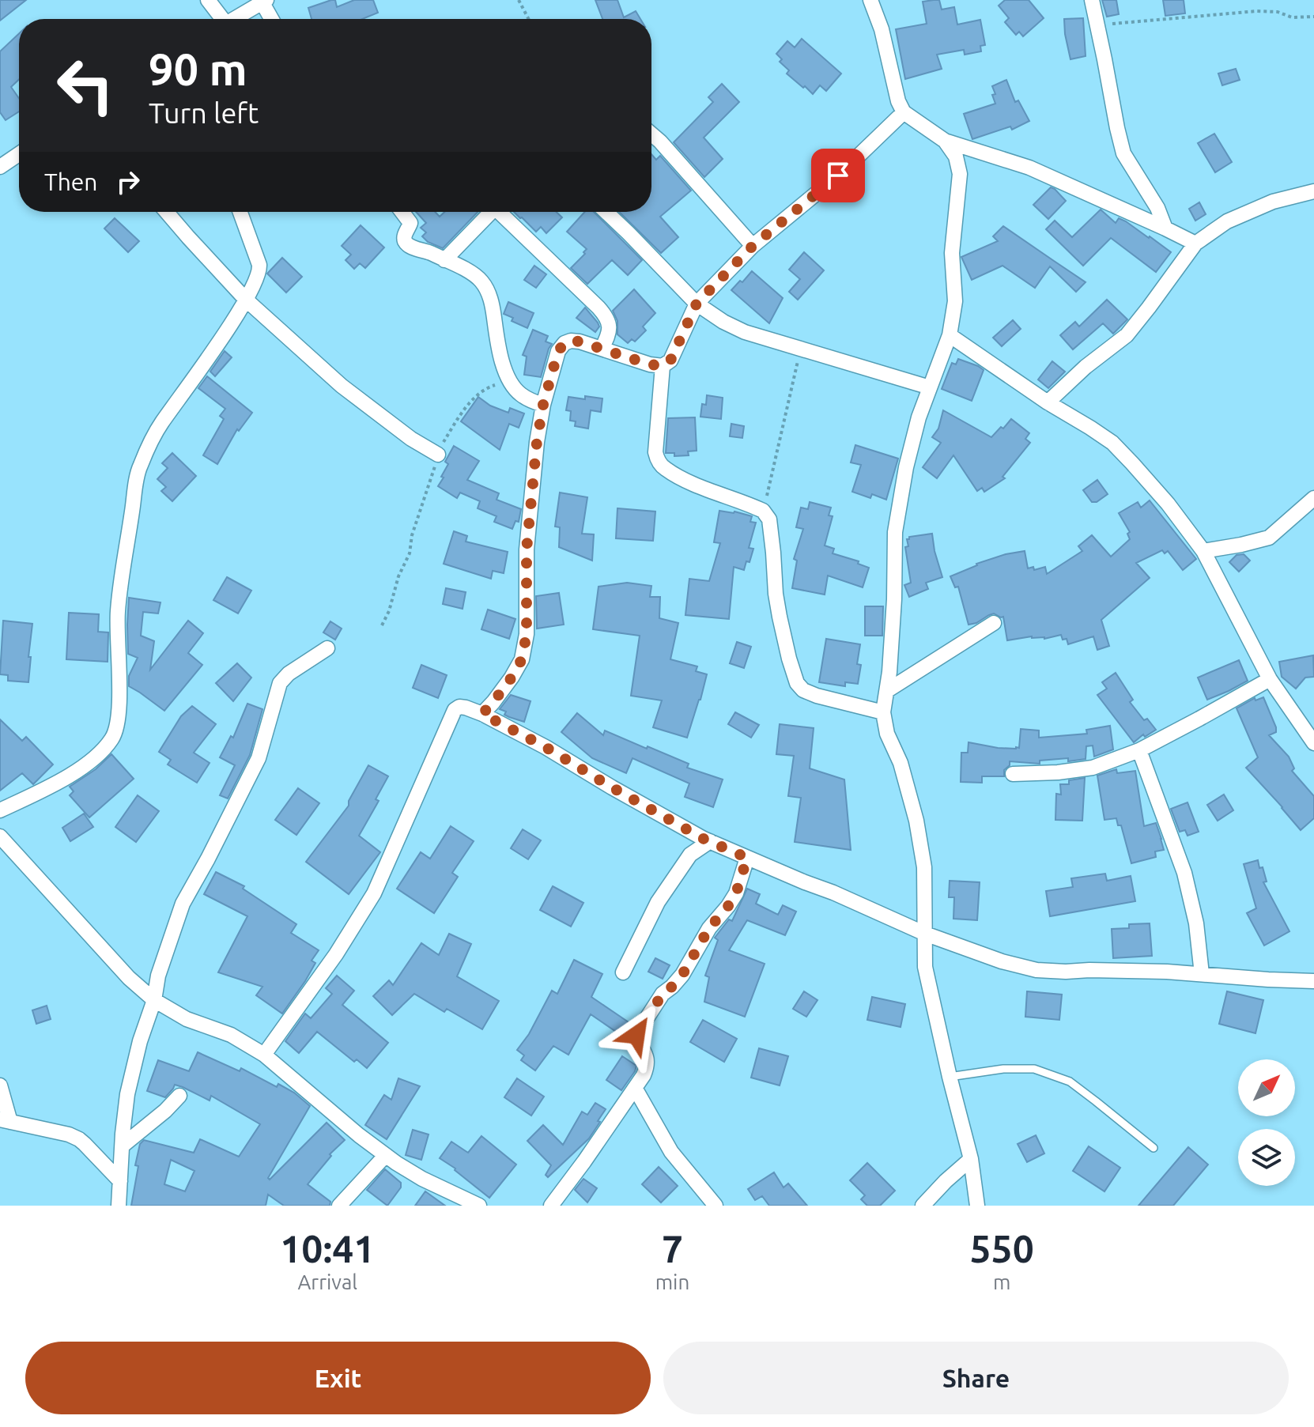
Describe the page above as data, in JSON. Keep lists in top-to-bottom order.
{
  "north": "top right",
  "page": {
    "turn": ["90 m", "Turn left"],
    "then": "Then",
    "eta": [
      "10:41",
      "Arrival",
      "7",
      "min",
      "550",
      "m"
    ],
    "buttons": ["Exit", "Share"]
  }
}
